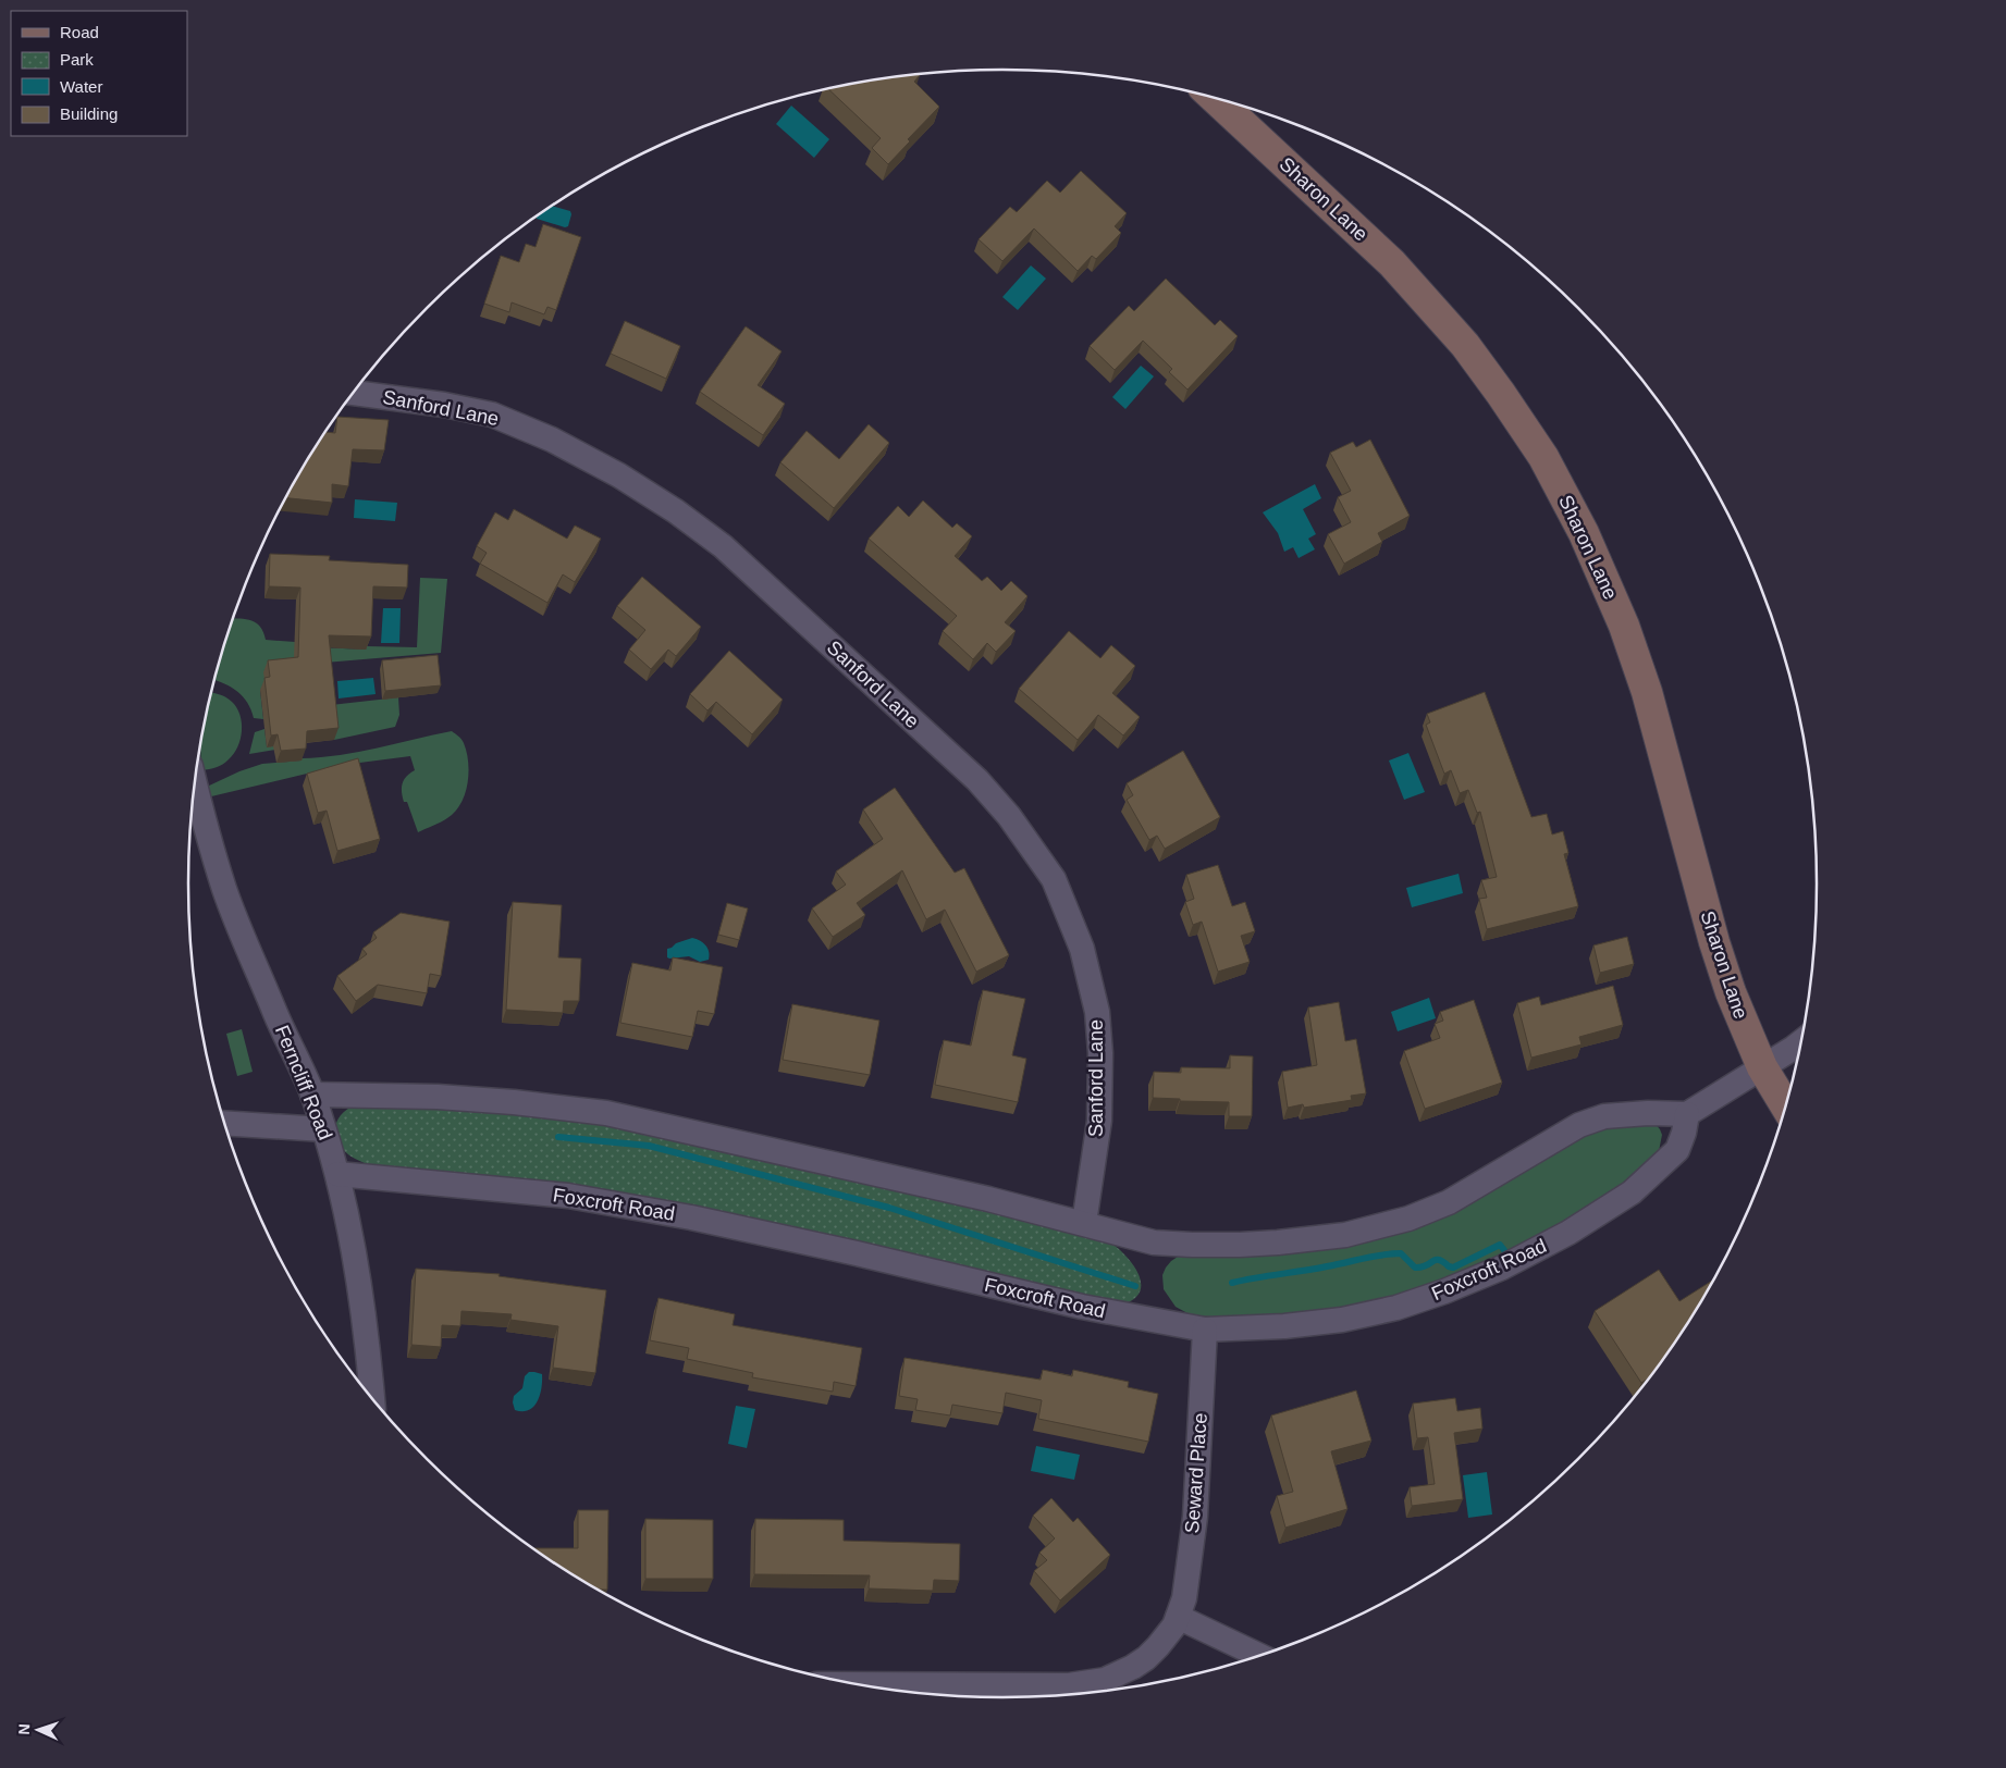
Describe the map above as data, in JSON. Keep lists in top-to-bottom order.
{
  "streets": {
    "main road": ["Sharon Lane"],
    "street": [
      "Sanford Lane",
      "Ferncliff Road",
      "Foxcroft Road",
      "Seward Place"
    ]
  },
  "crossings": [
    ["Ferncliff Road", "Foxcroft Road"],
    ["Foxcroft Road", "Seward Place"]
  ],
  "legend": [
    "Road",
    "Park",
    "Water",
    "Building"
  ],
  "north": "left"
}
